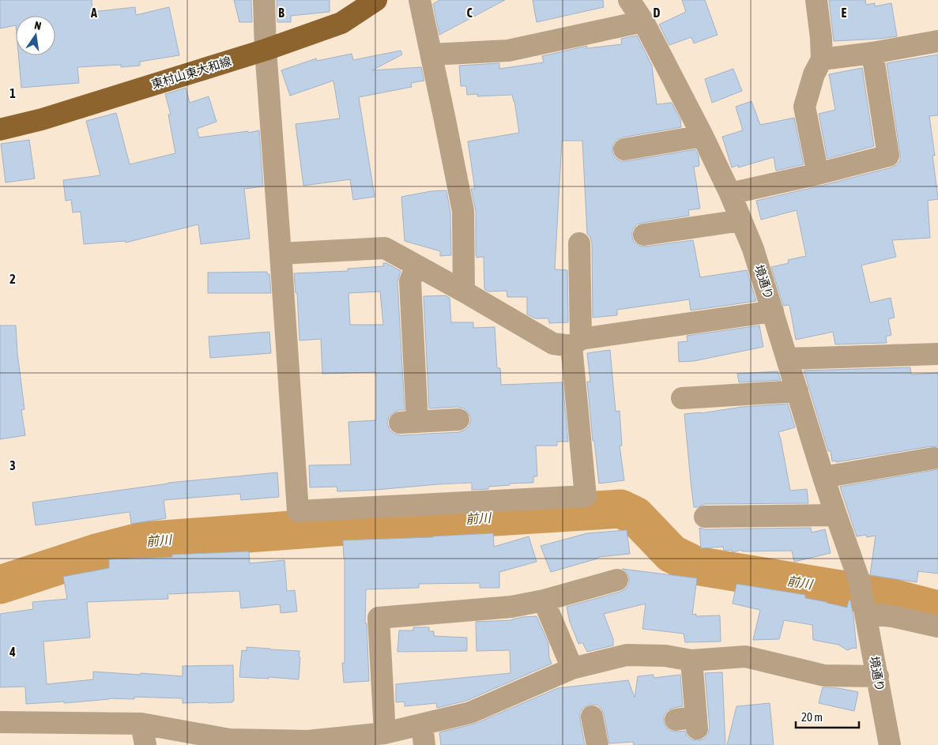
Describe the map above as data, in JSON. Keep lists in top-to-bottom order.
{
  "streets": {
    "main road": ["東村山東大和線"],
    "street": ["境通り"]
  },
  "water": ["前川"],
  "scale_bar": "20 m",
  "north": "top",
  "grid": {
    "columns": [
      "A",
      "B",
      "C",
      "D",
      "E"
    ],
    "rows": [
      "1",
      "2",
      "3",
      "4"
    ]
  }
}
